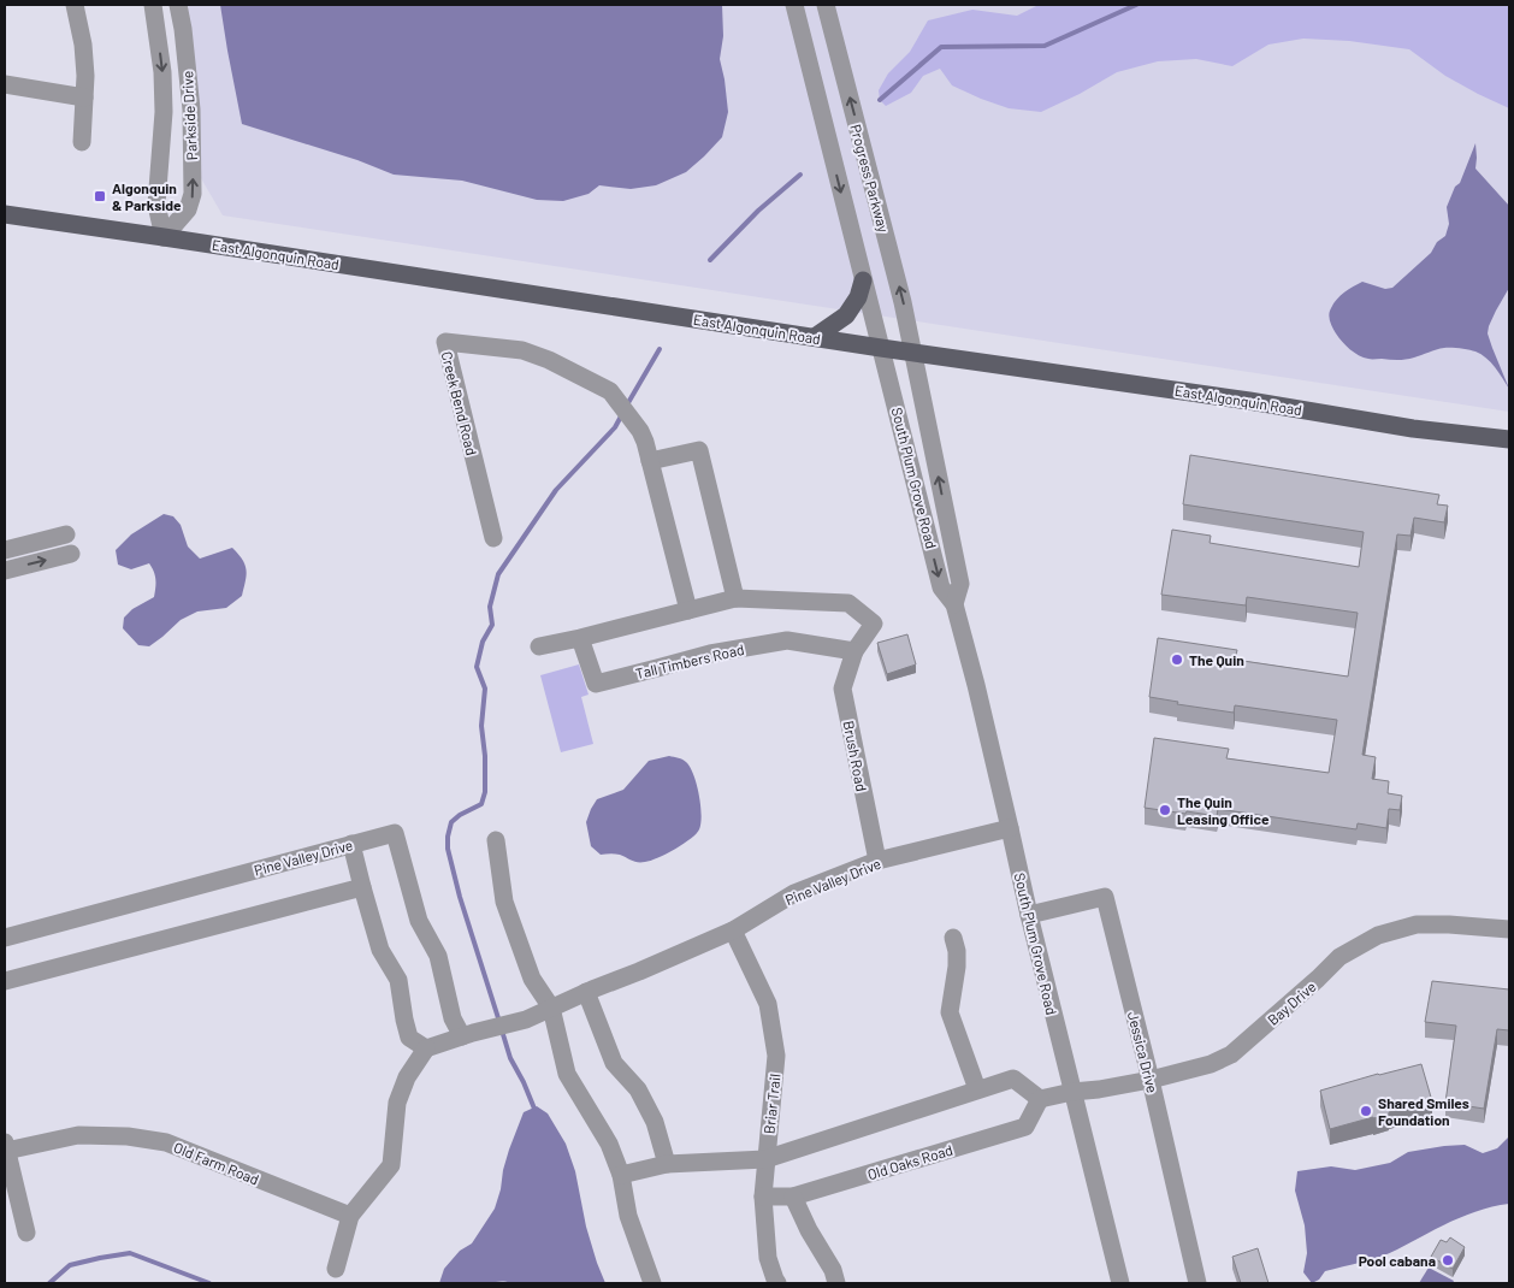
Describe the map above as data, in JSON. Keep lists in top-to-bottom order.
{
  "streets": {
    "main road": ["East Algonquin Road"],
    "street": [
      "Parkside Drive",
      "Progress Parkway",
      "Creek Bend Road",
      "South Plum Grove Road",
      "Tall Timbers Road",
      "Brush Road",
      "Pine Valley Drive",
      "Bay Drive",
      "Jessica Drive",
      "Briar Trail",
      "Old Oaks Road",
      "Old Farm Road"
    ]
  },
  "crossings": [
    ["Parkside Drive", "East Algonquin Road"],
    ["Progress Parkway", "East Algonquin Road"],
    ["Progress Parkway", "South Plum Grove Road"],
    ["East Algonquin Road", "South Plum Grove Road"],
    ["South Plum Grove Road", "Pine Valley Drive"],
    ["South Plum Grove Road", "Bay Drive"],
    ["South Plum Grove Road", "Jessica Drive"],
    ["Tall Timbers Road", "Brush Road"],
    ["Brush Road", "Pine Valley Drive"],
    ["Pine Valley Drive", "Briar Trail"],
    ["Bay Drive", "Jessica Drive"],
    ["Briar Trail", "Old Oaks Road"]
  ],
  "places": {
    "transit": ["Algonquin & Parkside"],
    "other": [
      "The Quin",
      "The Quin Leasing Office",
      "Shared Smiles Foundation",
      "Pool cabana"
    ]
  }
}
